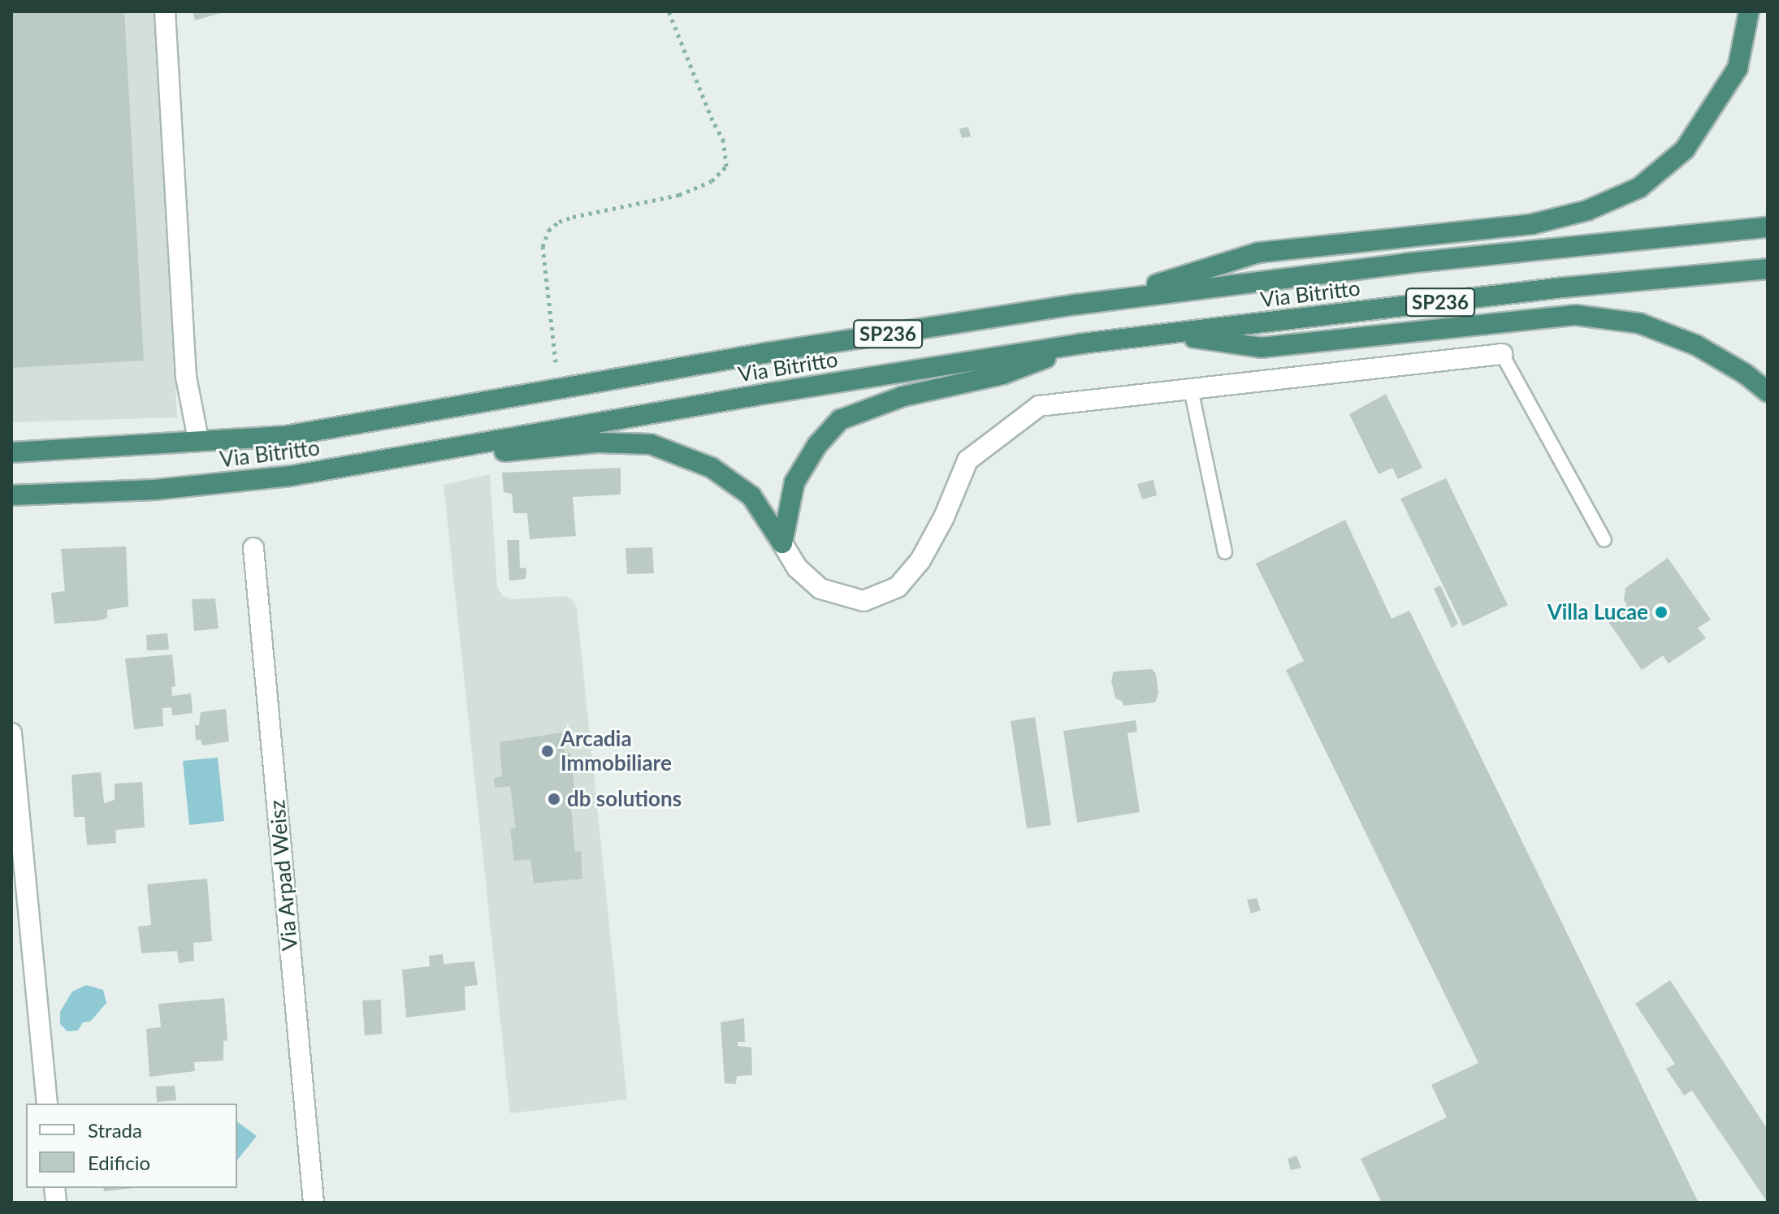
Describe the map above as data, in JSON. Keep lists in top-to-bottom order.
{
  "streets": {
    "highway": ["Via Bitritto", "SP236"],
    "street": ["Via Arpad Weisz"]
  },
  "places": ["Villa Lucae", "Arcadia Immobiliare", "db solutions"],
  "legend": ["Strada", "Edificio"]
}
